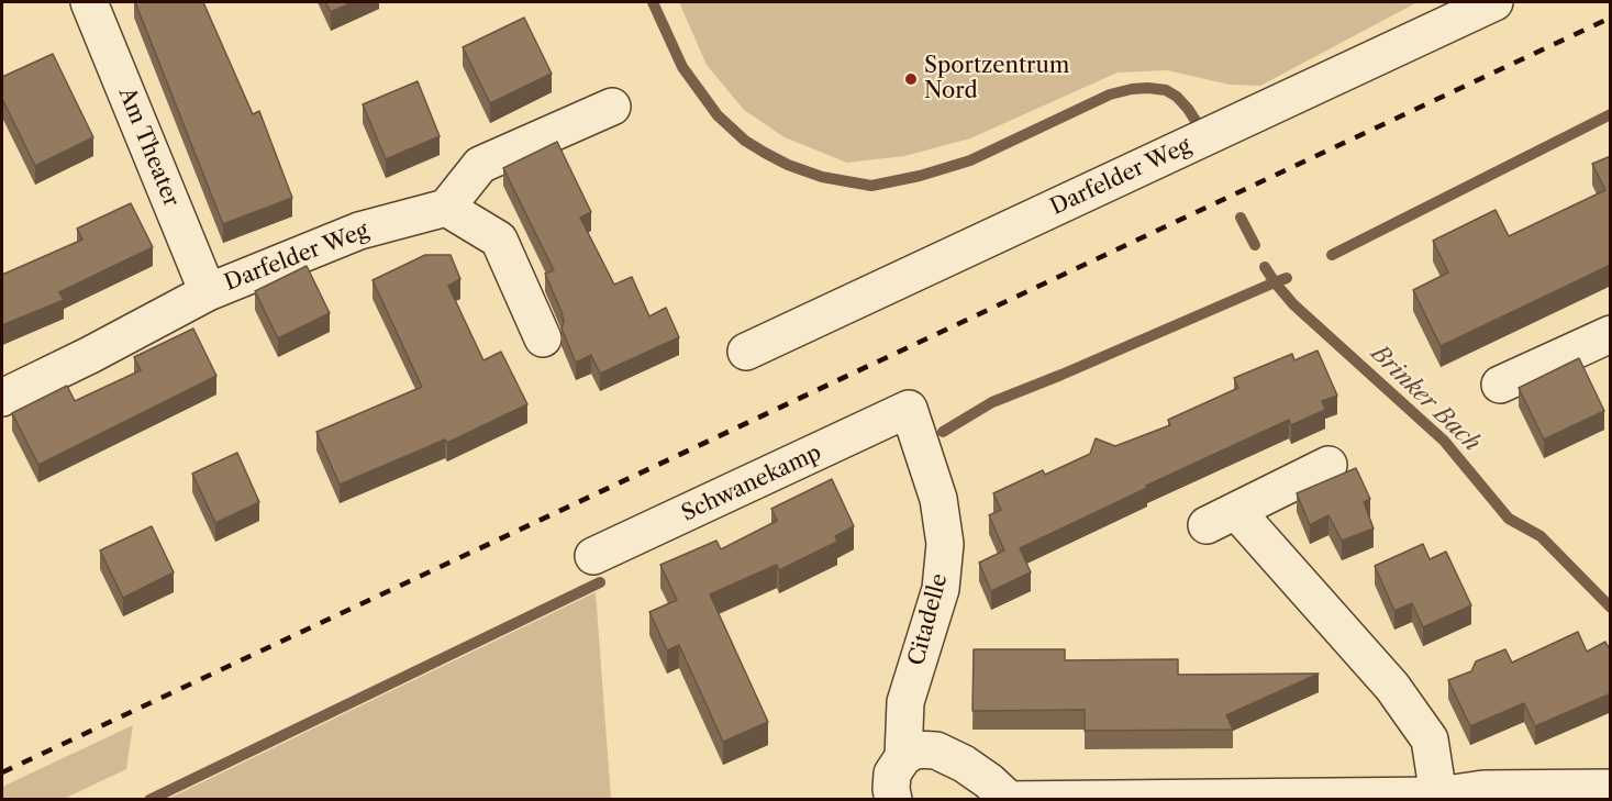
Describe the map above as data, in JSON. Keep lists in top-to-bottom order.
{
  "streets": {
    "street": [
      "Am Theater",
      "Darfelder Weg",
      "Schwanekamp",
      "Citadelle"
    ]
  },
  "crossings": [
    ["Am Theater", "Darfelder Weg"],
    ["Schwanekamp", "Citadelle"]
  ],
  "water": ["Brinker Bach"],
  "places": ["Sportzentrum Nord"]
}
